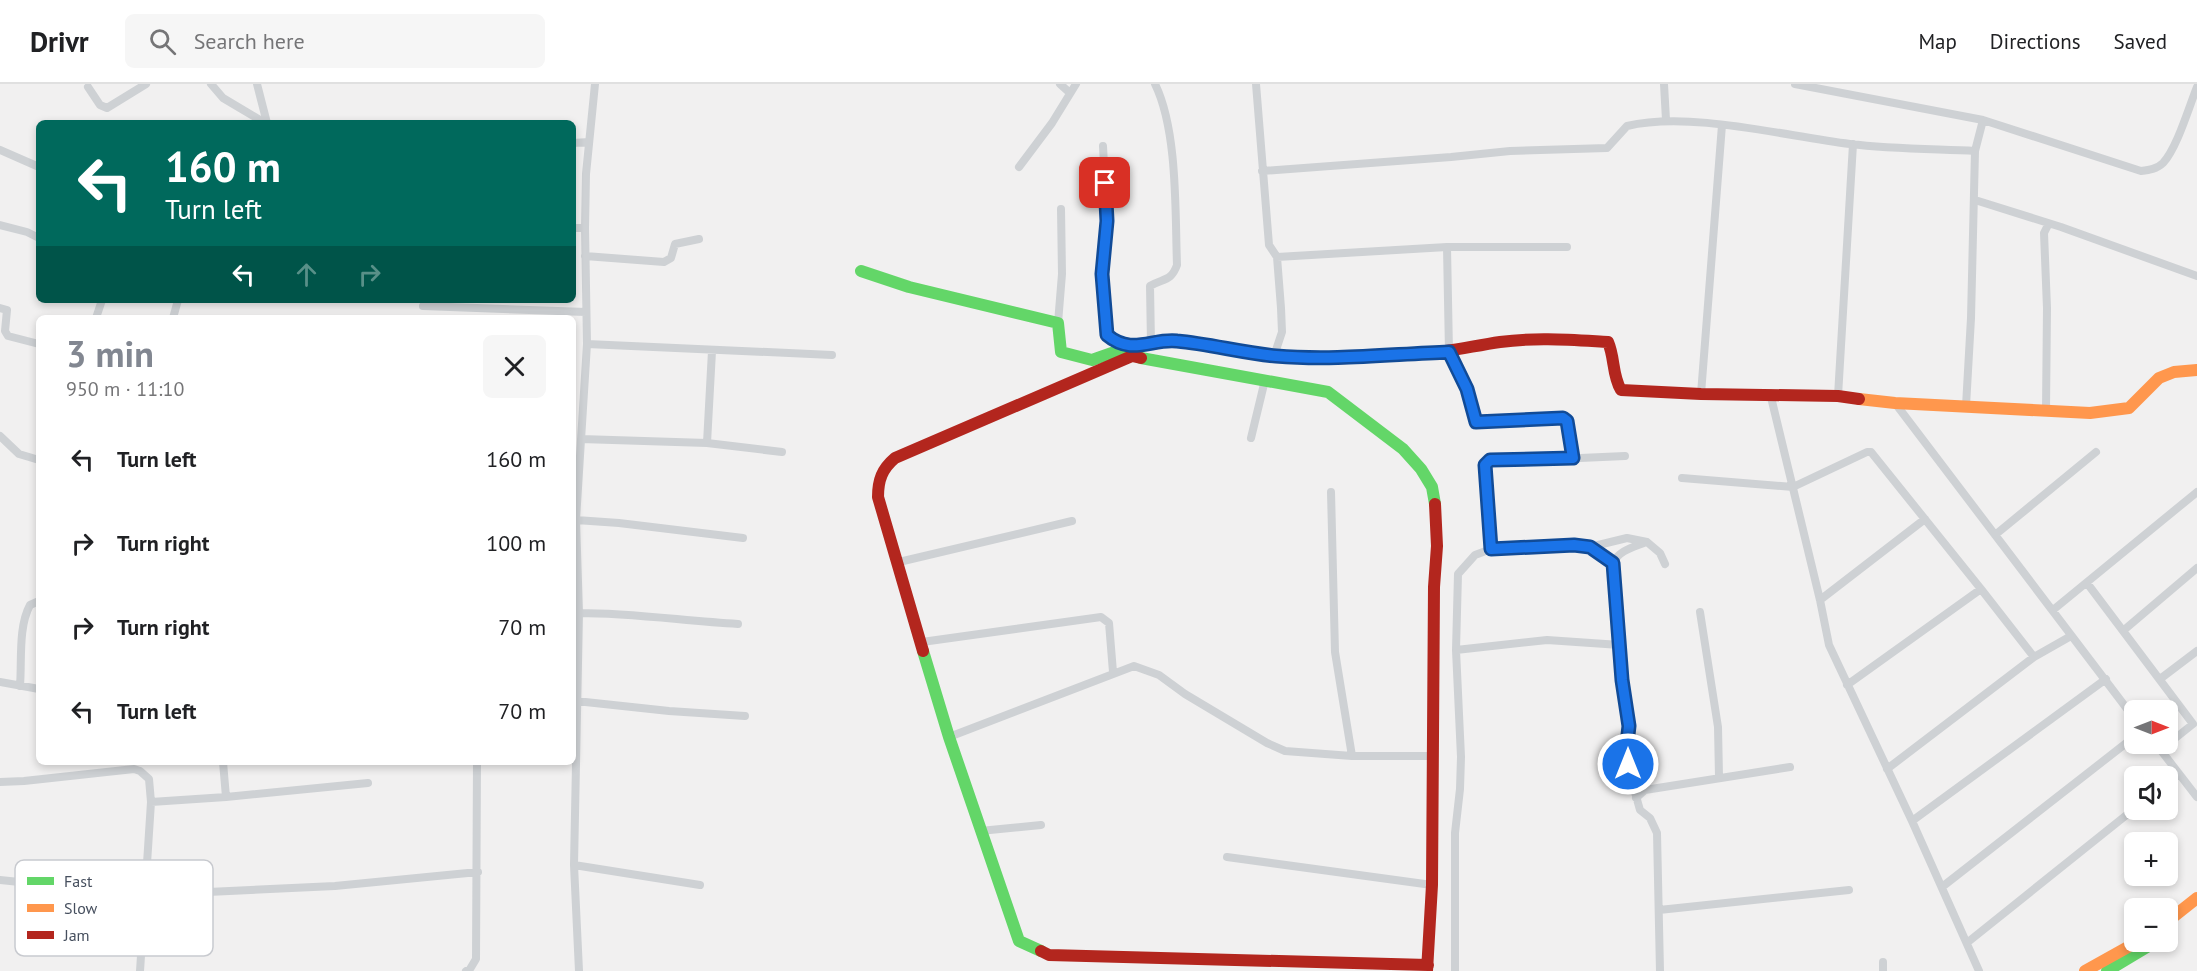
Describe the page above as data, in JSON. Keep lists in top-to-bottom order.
{
  "legend": ["Fast", "Slow", "Jam"],
  "north": "right",
  "page": {
    "header": "Drivr",
    "search": "Search here",
    "nav": ["Map", "Directions", "Saved"],
    "turn": ["160 m", "Turn left"],
    "heading": ["3 min", "950 m · 11:10"],
    "list": [
      {
        "name": "Turn left",
        "value": "160 m"
      },
      {
        "name": "Turn right",
        "value": "100 m"
      },
      {
        "name": "Turn right",
        "value": "70 m"
      },
      {
        "name": "Turn left",
        "value": "70 m"
      }
    ],
    "map_buttons": ["+", "−"]
  }
}
